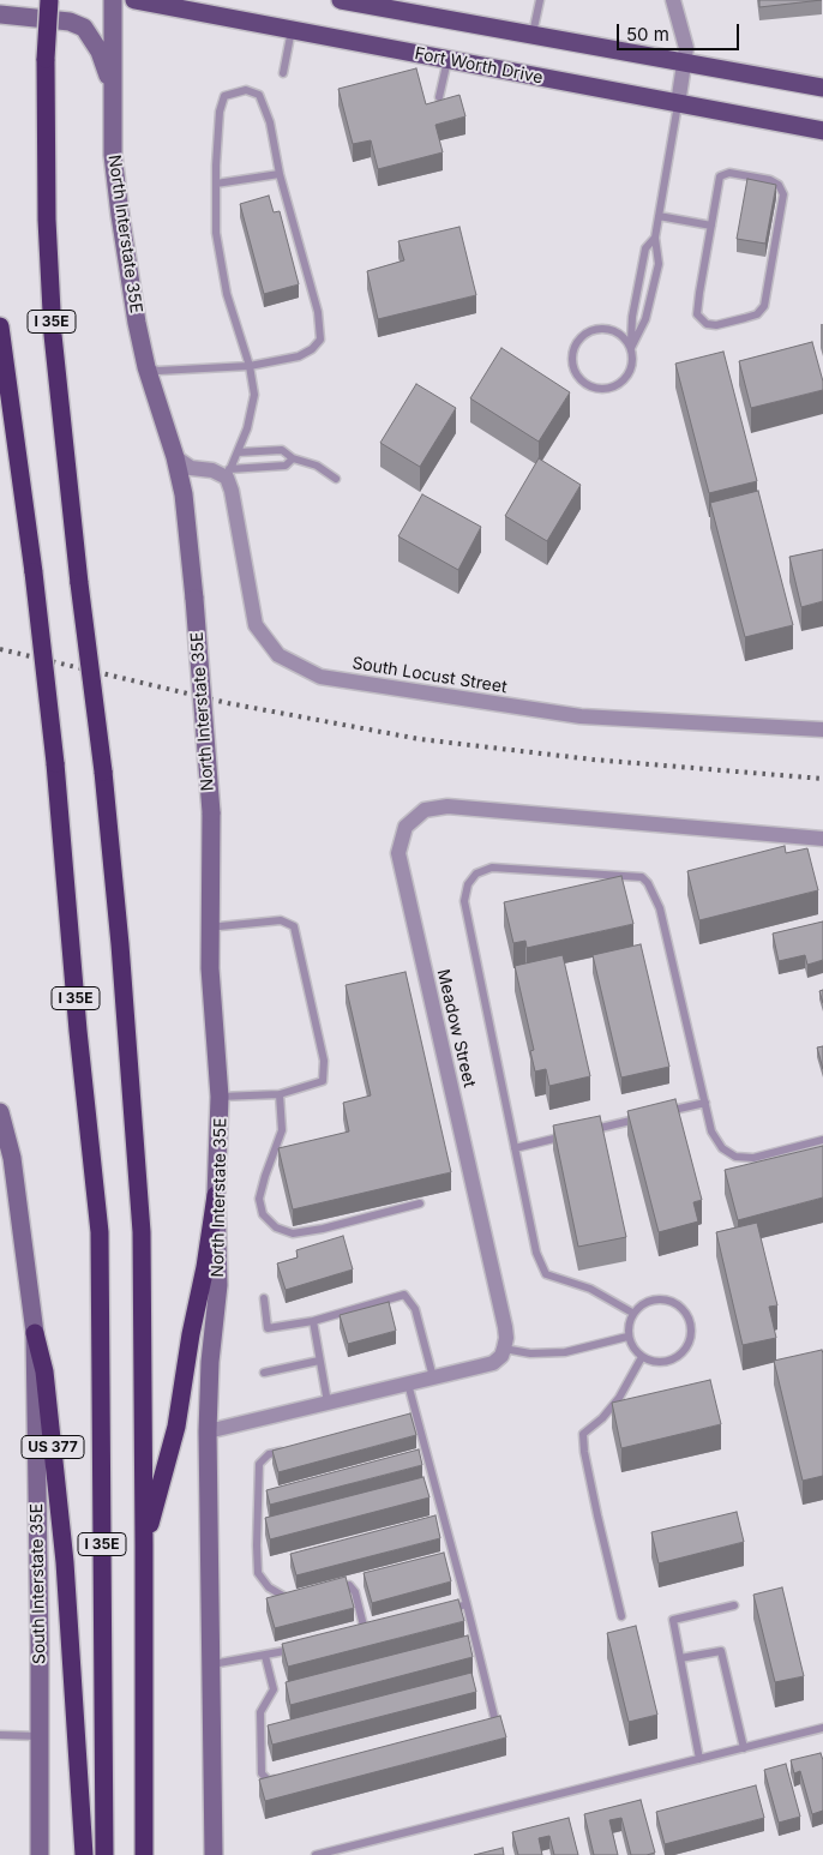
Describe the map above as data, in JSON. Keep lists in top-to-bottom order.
{
  "streets": {
    "highway": ["I 35E", "US 377"],
    "main road": ["Fort Worth Drive", "North Interstate 35E", "South Interstate 35E"],
    "street": ["South Locust Street", "Meadow Street"]
  },
  "crossings": [
    ["US 377", "South Interstate 35E"]
  ],
  "scale_bar": "50 m"
}
